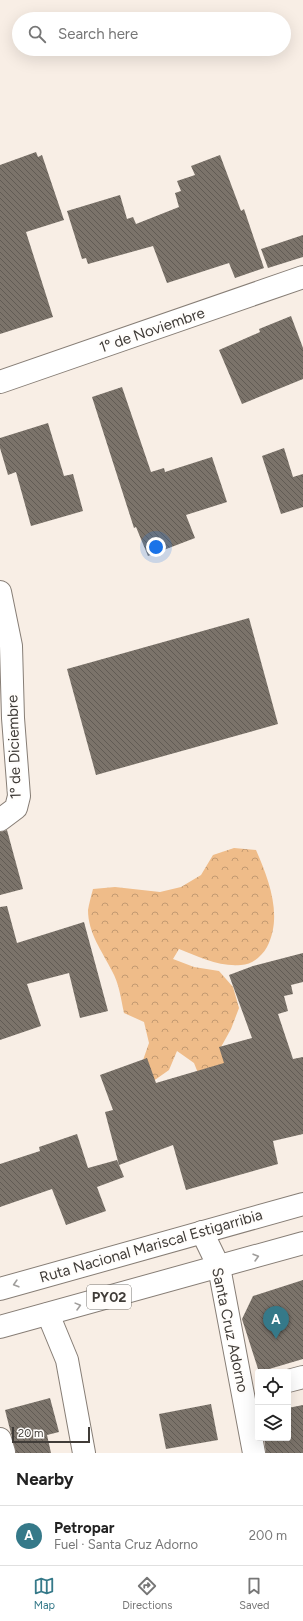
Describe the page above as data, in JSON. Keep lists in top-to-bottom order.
{
  "streets": {
    "main road": [
      "1º de Noviembre",
      "1º de Diciembre",
      "Ruta Nacional Mariscal Estigarribia",
      "PY02",
      "Santa Cruz Adorno"
    ]
  },
  "crossings": [
    ["Ruta Nacional Mariscal Estigarribia", "Santa Cruz Adorno"],
    ["PY02", "Santa Cruz Adorno"]
  ],
  "scale_bar": "20 m",
  "page": {
    "search": "Search here",
    "pins": "A",
    "scale": "20 m",
    "heading": "Nearby",
    "list": [
      {
        "mark": "A",
        "name": "Petropar",
        "note": "Fuel · Santa Cruz Adorno",
        "value": "200 m"
      }
    ],
    "nav": ["Map", "Directions", "Saved"]
  }
}
